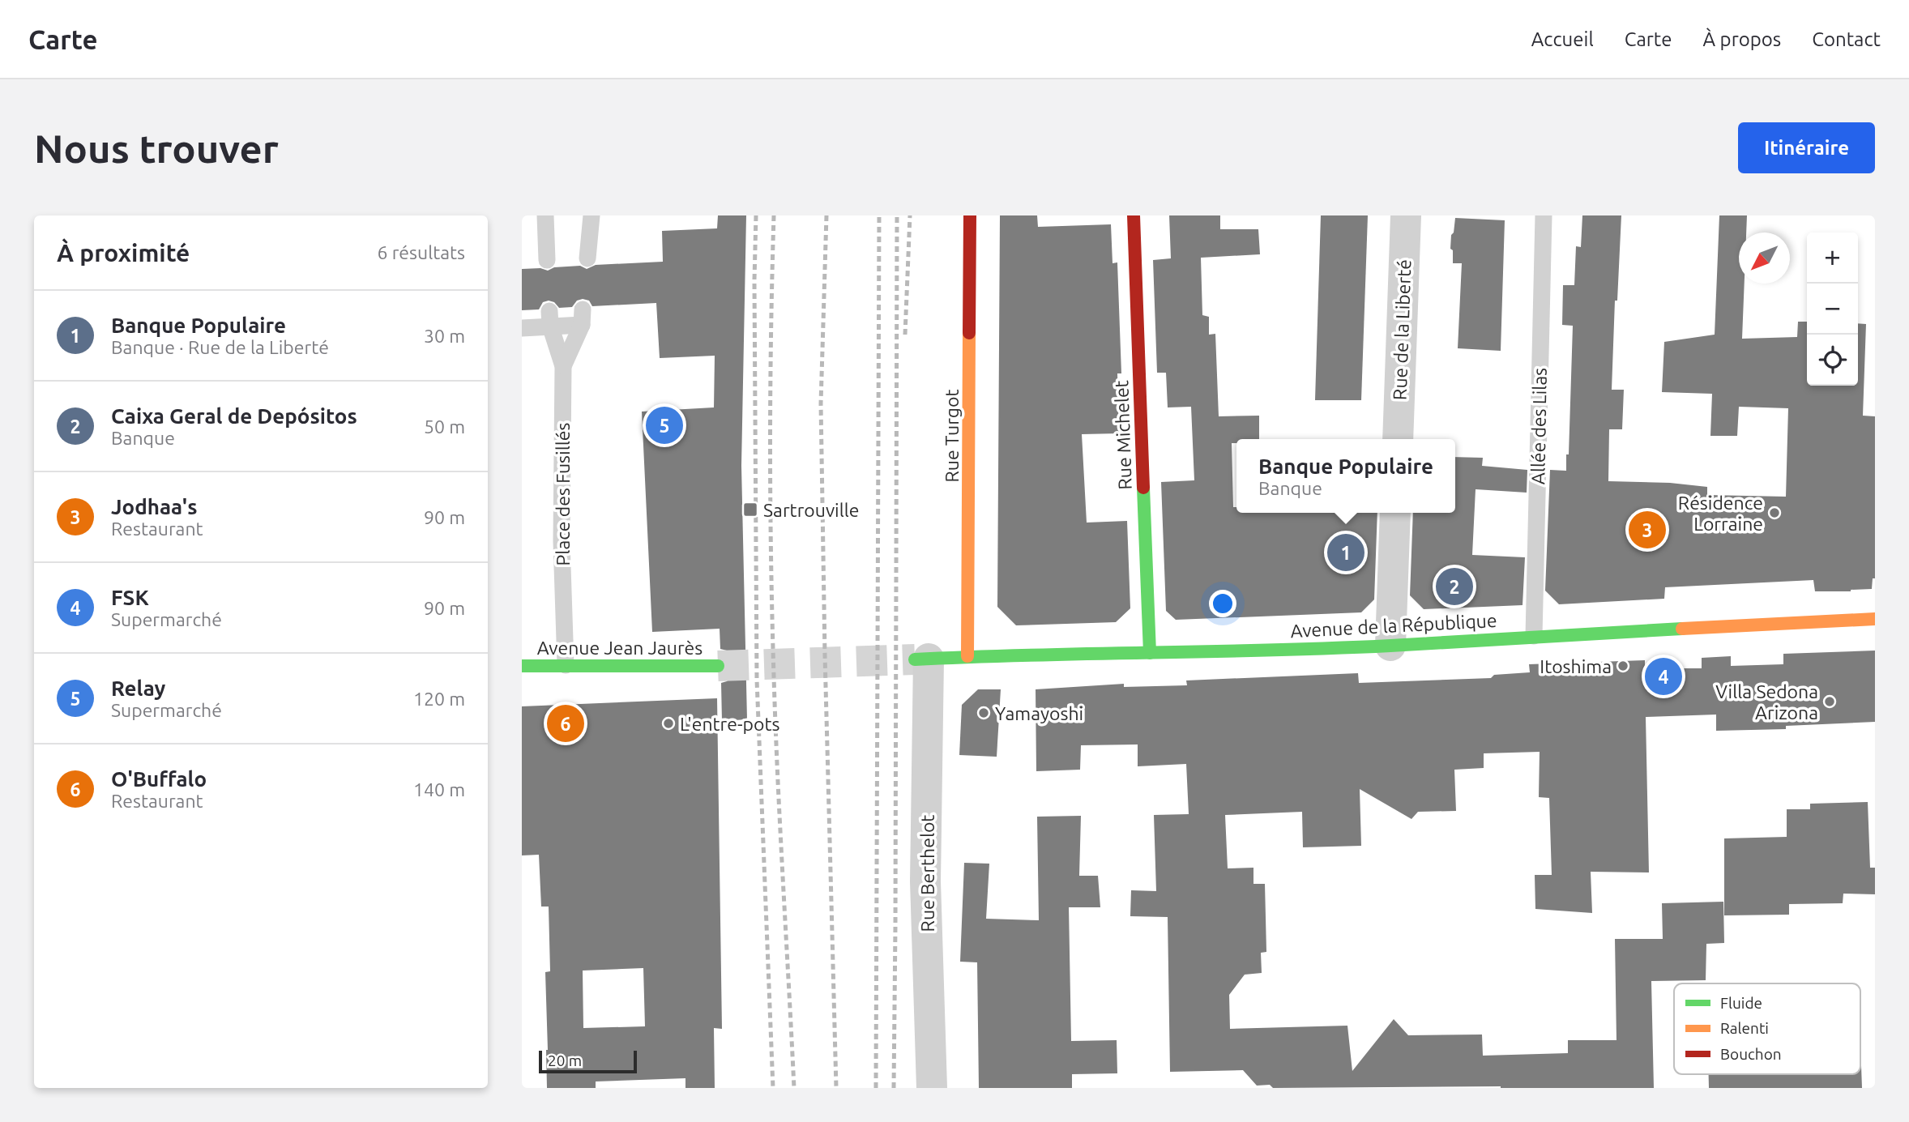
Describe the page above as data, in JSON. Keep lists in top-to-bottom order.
{
  "streets": {
    "main road": [
      "Rue Michelet",
      "Rue Turgot",
      "Avenue de la République",
      "Avenue Jean Jaurès"
    ],
    "street": ["Rue de la Liberté", "Rue Berthelot"],
    "lane": ["Allée des Lilas", "Place des Fusillés"]
  },
  "crossings": [
    ["Allée des Lilas", "Avenue de la République"],
    ["Rue Michelet", "Avenue de la République"],
    ["Rue Turgot", "Avenue de la République"],
    ["Place des Fusillés", "Avenue Jean Jaurès"],
    ["Avenue de la République", "Rue Berthelot"]
  ],
  "places": {
    "transit": ["Sartrouville"],
    "other": [
      "Résidence Lorraine",
      "Itoshima",
      "Villa Sedona Arizona",
      "Yamayoshi",
      "L'entre-pots"
    ]
  },
  "legend": ["Fluide", "Ralenti", "Bouchon"],
  "scale_bar": "20 m",
  "north": "bottom left",
  "page": {
    "header": "Carte",
    "nav": [
      "Accueil",
      "Carte",
      "À propos",
      "Contact"
    ],
    "buttons": "Itinéraire",
    "title": "Nous trouver",
    "heading": ["À proximité", "6 résultats"],
    "map_buttons": ["+", "−"],
    "list": [
      {
        "mark": "1",
        "name": "Banque Populaire",
        "note": "Banque · Rue de la Liberté",
        "value": "30 m"
      },
      {
        "mark": "2",
        "name": "Caixa Geral de Depósitos",
        "note": "Banque",
        "value": "50 m"
      },
      {
        "mark": "3",
        "name": "Jodhaa's",
        "note": "Restaurant",
        "value": "90 m"
      },
      {
        "mark": "4",
        "name": "FSK",
        "note": "Supermarché",
        "value": "90 m"
      },
      {
        "mark": "5",
        "name": "Relay",
        "note": "Supermarché",
        "value": "120 m"
      },
      {
        "mark": "6",
        "name": "O'Buffalo",
        "note": "Restaurant",
        "value": "140 m"
      }
    ],
    "pins": [
      "5",
      "3",
      "1",
      "2",
      "4",
      "6"
    ],
    "popup": ["Banque Populaire", "Banque"],
    "scale": "20 m"
  }
}
